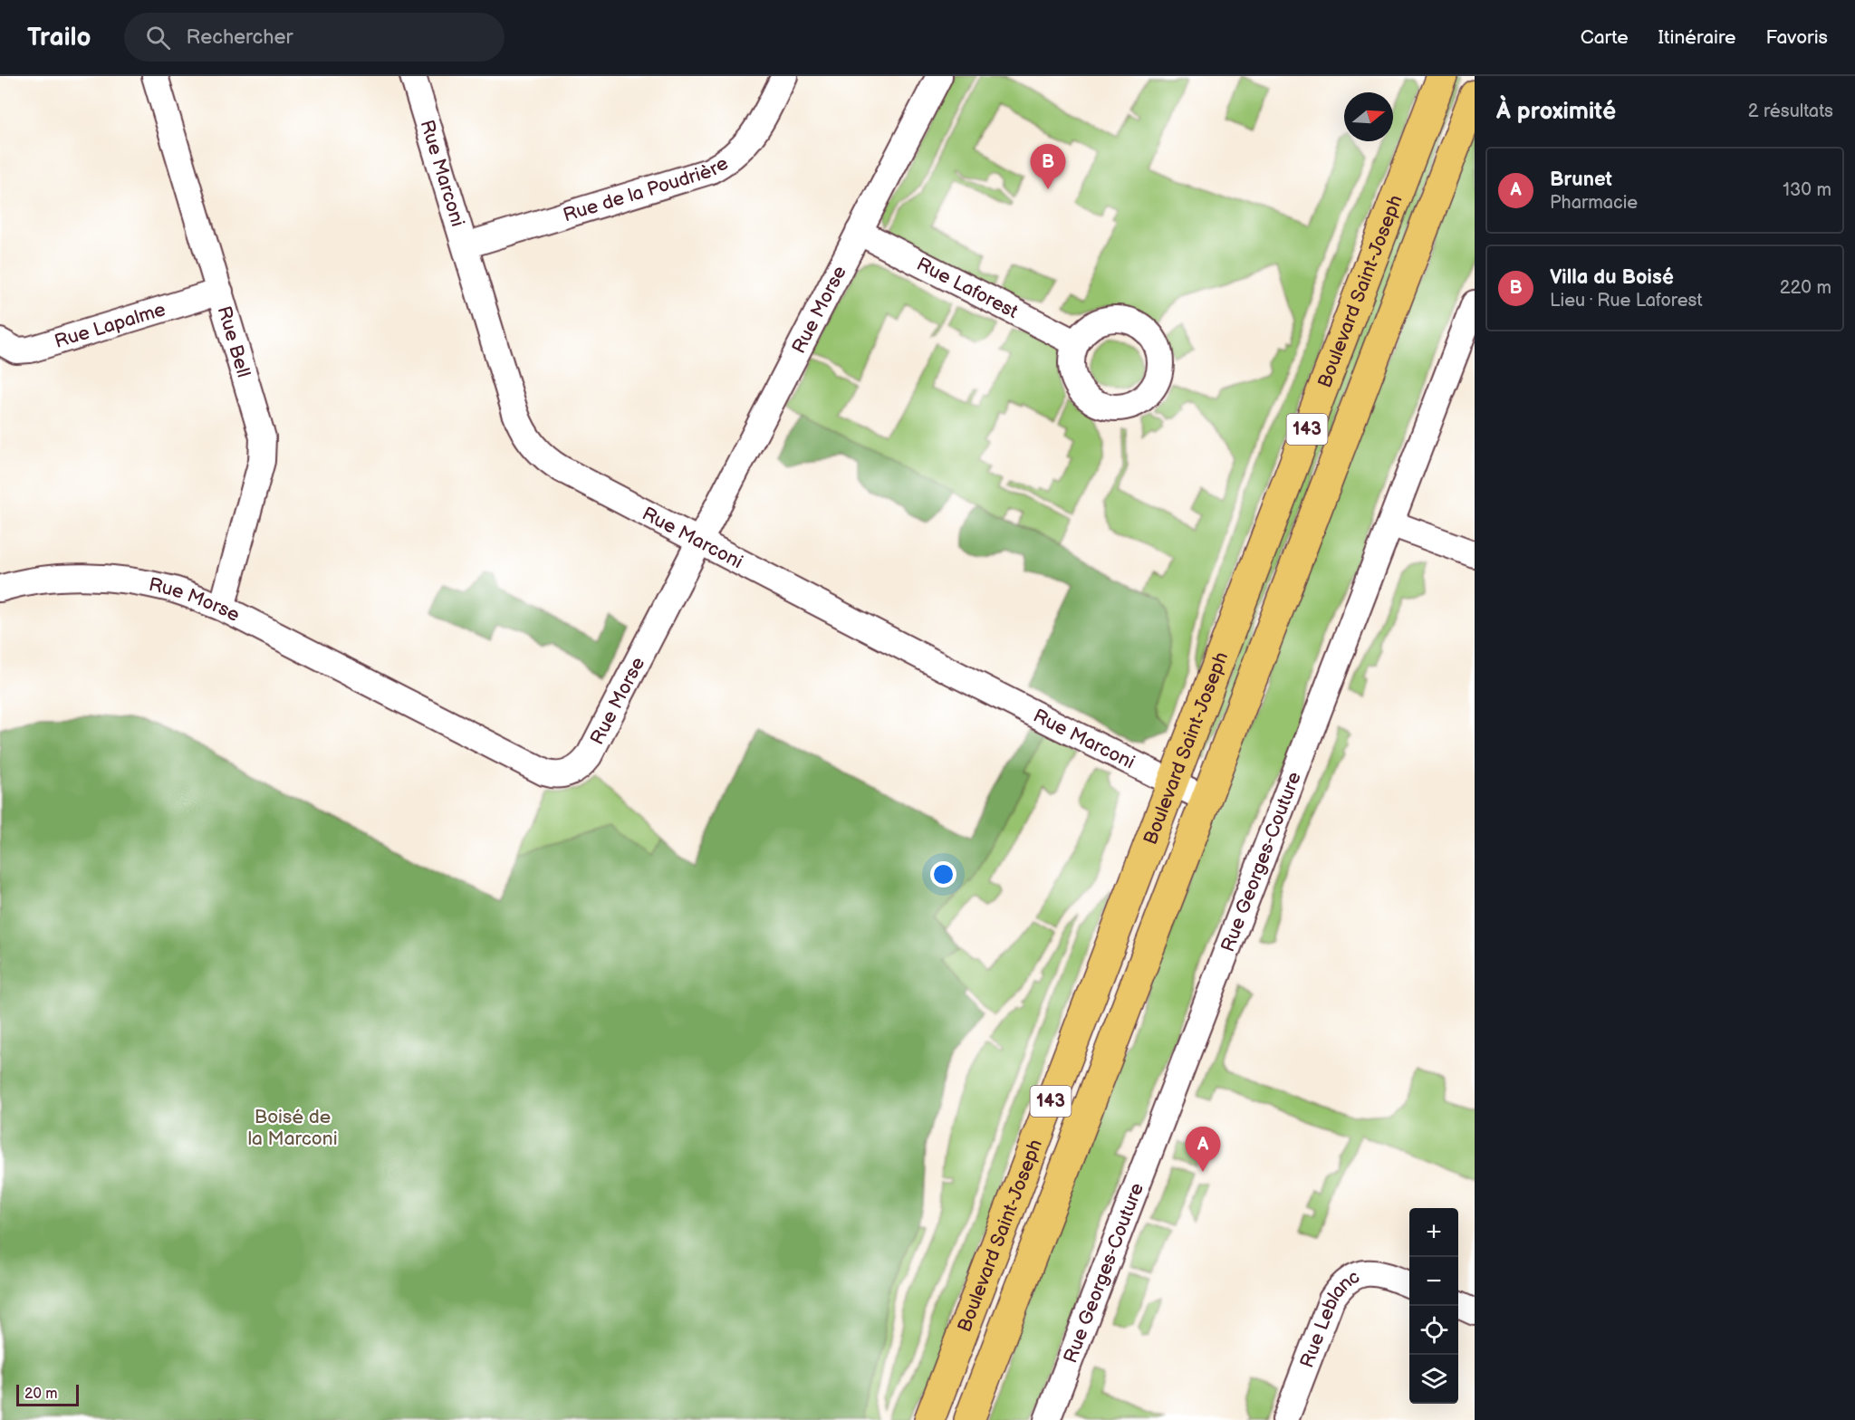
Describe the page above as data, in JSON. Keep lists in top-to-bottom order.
{
  "streets": {
    "main road": ["Boulevard Saint-Joseph", "143"],
    "street": [
      "Rue Marconi",
      "Rue de la Poudrière",
      "Rue Laforest",
      "Rue Morse",
      "Rue Lapalme",
      "Rue Bell",
      "Rue Georges-Couture",
      "Rue Leblanc"
    ]
  },
  "crossings": [
    ["Rue Marconi", "Rue de la Poudrière"],
    ["Rue Marconi", "Boulevard Saint-Joseph"],
    ["Rue Marconi", "Rue Morse"],
    ["Rue Laforest", "Rue Morse"],
    ["Rue Morse", "Rue Bell"],
    ["Rue Lapalme", "Rue Bell"]
  ],
  "parks": ["Boisé de la Marconi"],
  "scale_bar": "20 m",
  "north": "right",
  "page": {
    "header": "Trailo",
    "search": "Rechercher",
    "nav": ["Carte", "Itinéraire", "Favoris"],
    "heading": ["À proximité", "2 résultats"],
    "pins": ["B", "A"],
    "list": [
      {
        "mark": "A",
        "name": "Brunet",
        "note": "Pharmacie",
        "value": "130 m"
      },
      {
        "mark": "B",
        "name": "Villa du Boisé",
        "note": "Lieu · Rue Laforest",
        "value": "220 m"
      }
    ],
    "map_buttons": ["+", "−"],
    "scale": "20 m"
  }
}
